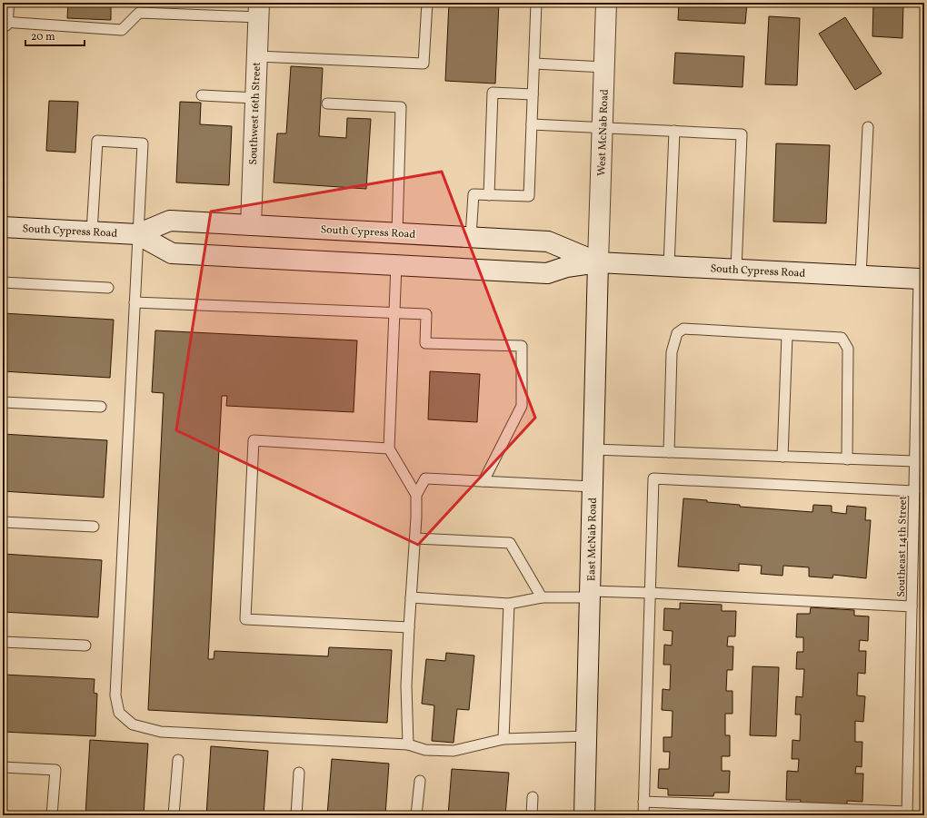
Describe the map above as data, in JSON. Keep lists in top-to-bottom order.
{
  "streets": {
    "street": [
      "Southwest 16th Street",
      "West McNab Road",
      "South Cypress Road",
      "East McNab Road"
    ],
    "lane": ["Southeast 14th Street"]
  },
  "crossings": [
    ["Southwest 16th Street", "South Cypress Road"],
    ["West McNab Road", "South Cypress Road"],
    ["West McNab Road", "East McNab Road"],
    ["South Cypress Road", "East McNab Road"],
    ["South Cypress Road", "Southeast 14th Street"]
  ],
  "scale_bar": "20 m"
}
